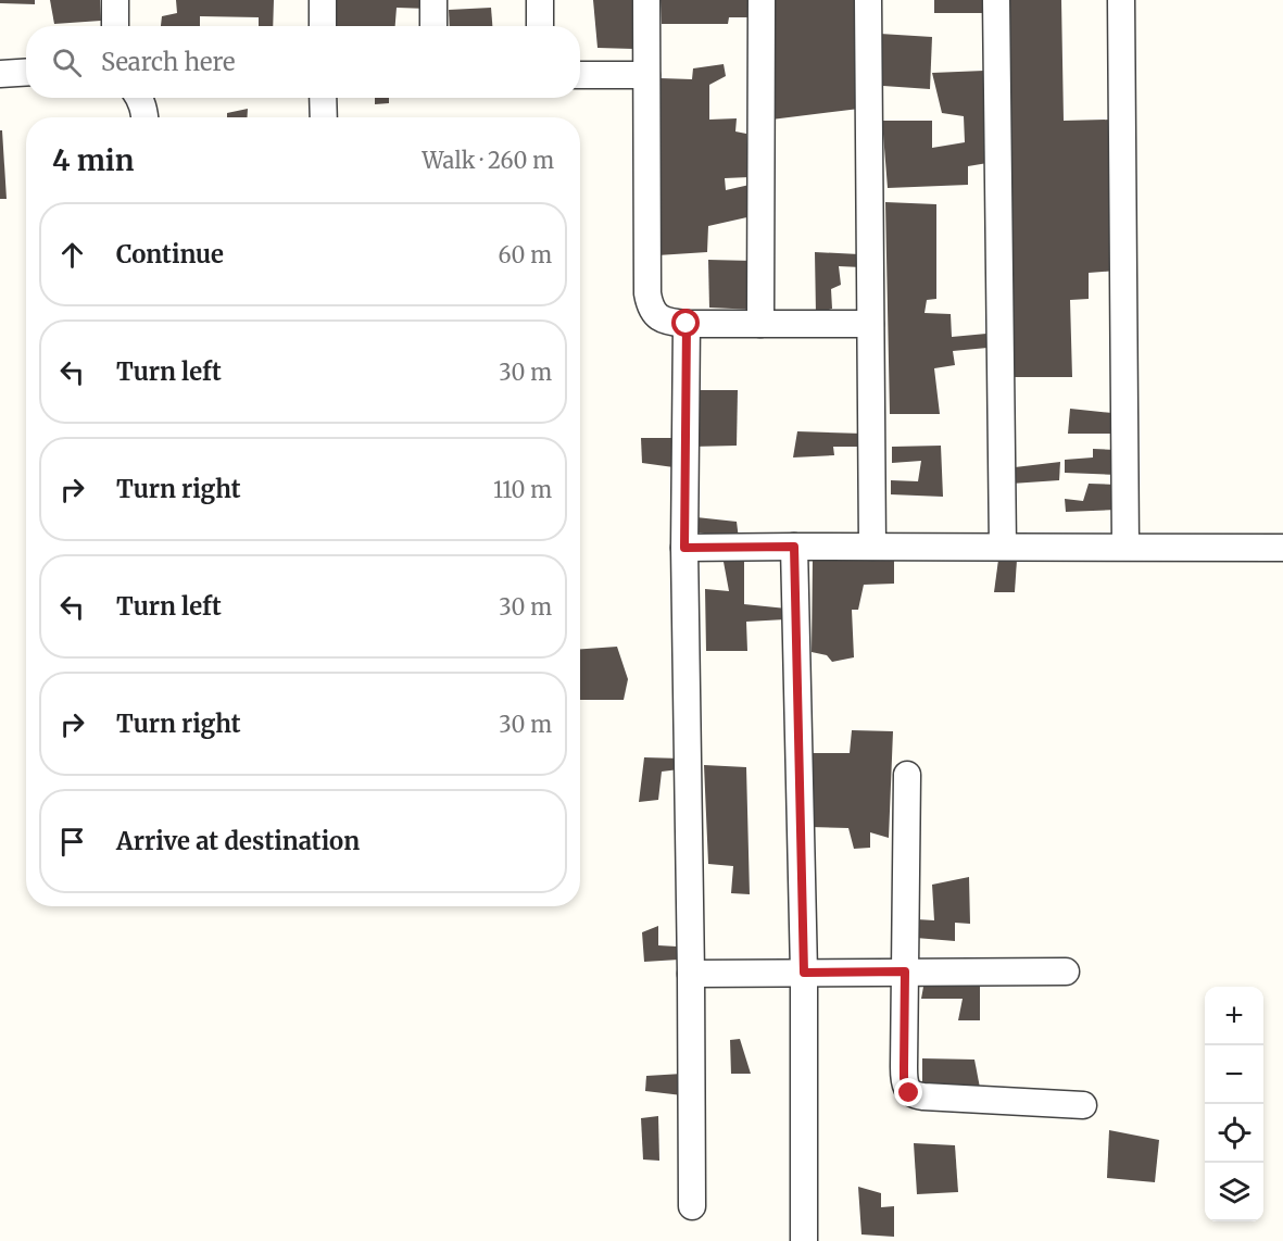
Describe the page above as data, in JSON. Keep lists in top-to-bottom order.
{
  "page": {
    "search": "Search here",
    "heading": ["4 min", "Walk · 260 m"],
    "list": [
      ["Continue", "60 m"],
      ["Turn left", "30 m"],
      ["Turn right", "110 m"],
      ["Turn left", "30 m"],
      ["Turn right", "30 m"],
      "Arrive at destination"
    ],
    "map_buttons": ["+", "−"]
  }
}
